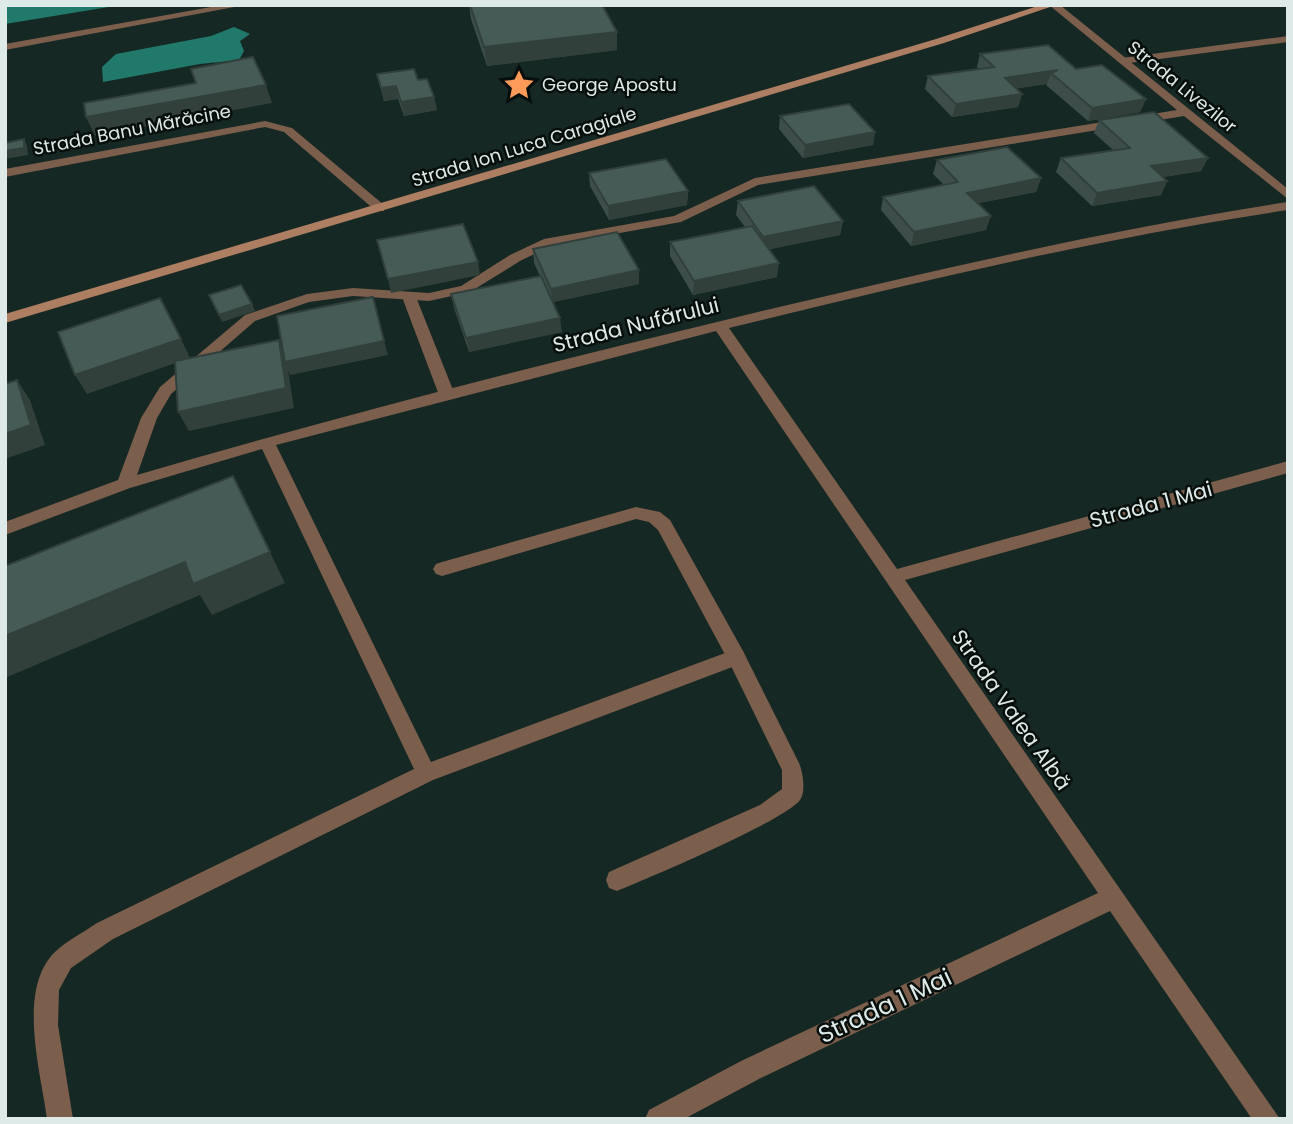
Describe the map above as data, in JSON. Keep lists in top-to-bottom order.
{
  "streets": {
    "main road": ["Strada Ion Luca Caragiale"],
    "street": [
      "Strada Livezilor",
      "Strada Banu Mărăcine",
      "Strada Nufărului",
      "Strada 1 Mai",
      "Strada Valea Albă"
    ]
  },
  "crossings": [
    ["Strada Livezilor", "Strada Ion Luca Caragiale"],
    ["Strada Banu Mărăcine", "Strada Ion Luca Caragiale"],
    ["Strada Nufărului", "Strada Valea Albă"],
    ["Strada 1 Mai", "Strada Valea Albă"]
  ],
  "places": {
    "place": ["George Apostu"]
  }
}
